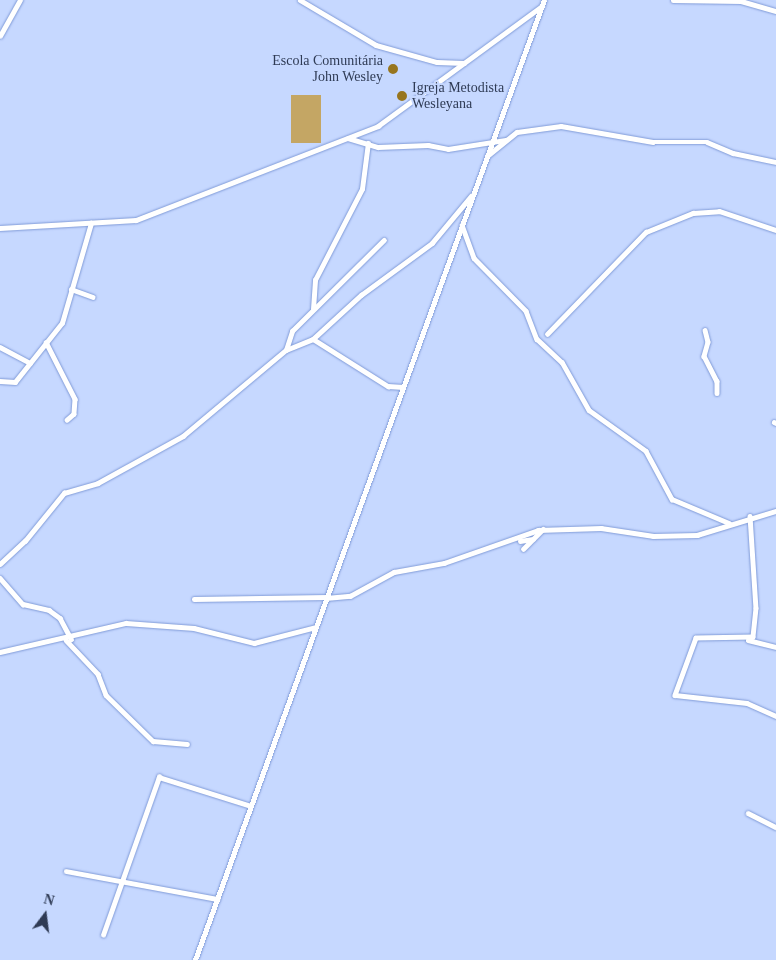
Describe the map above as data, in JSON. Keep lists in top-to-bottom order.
{
  "places": ["Escola Comunitária John Wesley", "Igreja Metodista Wesleyana"],
  "north": "top"
}
